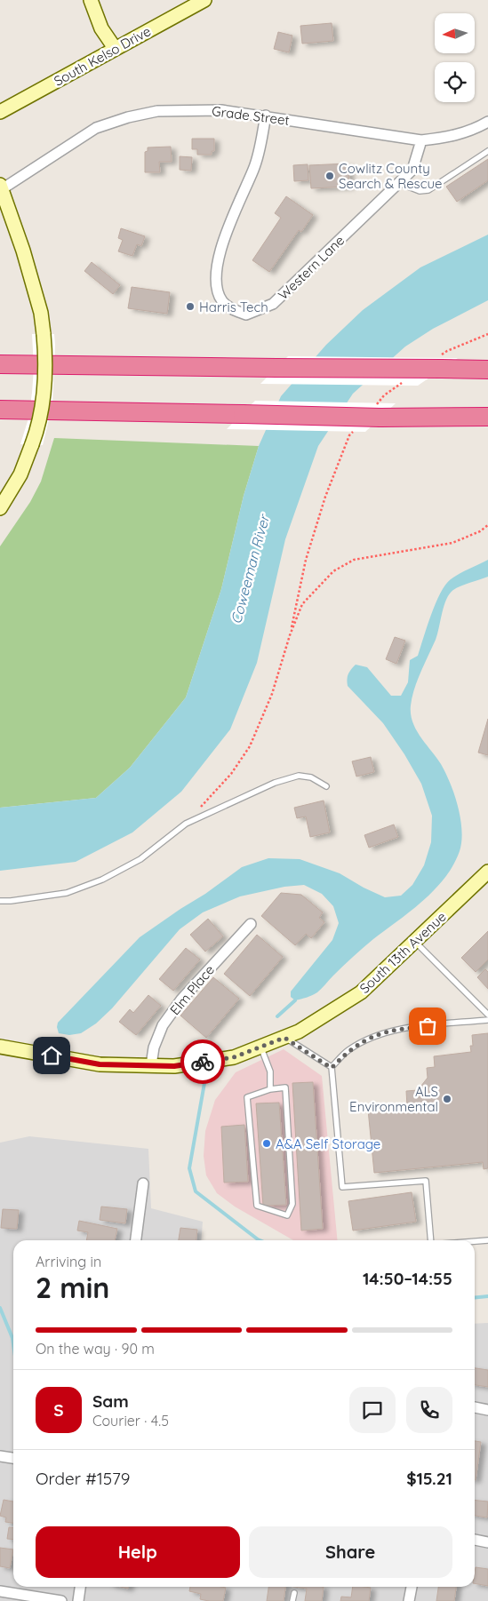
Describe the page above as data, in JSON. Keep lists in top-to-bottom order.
{
  "streets": {
    "main road": ["South Kelso Drive", "Grade Street", "South 13th Avenue"],
    "street": ["Western Lane", "Elm Place"]
  },
  "crossings": [
    ["Grade Street", "Western Lane"],
    ["South 13th Avenue", "Elm Place"]
  ],
  "water": ["Coweeman River"],
  "places": [
    "Cowlitz County Search & Rescue",
    "Harris Tech",
    "ALS Environmental",
    "A&A Self Storage"
  ],
  "north": "left",
  "page": {
    "heading": ["2 min", "Arriving in", "14:50–14:55"],
    "panel": [
      "Sam",
      "Courier · 4.5",
      "Order #1579",
      "$15.21"
    ],
    "bar": "On the way · 90 m",
    "round": "S",
    "buttons": ["Help", "Share"]
  }
}
